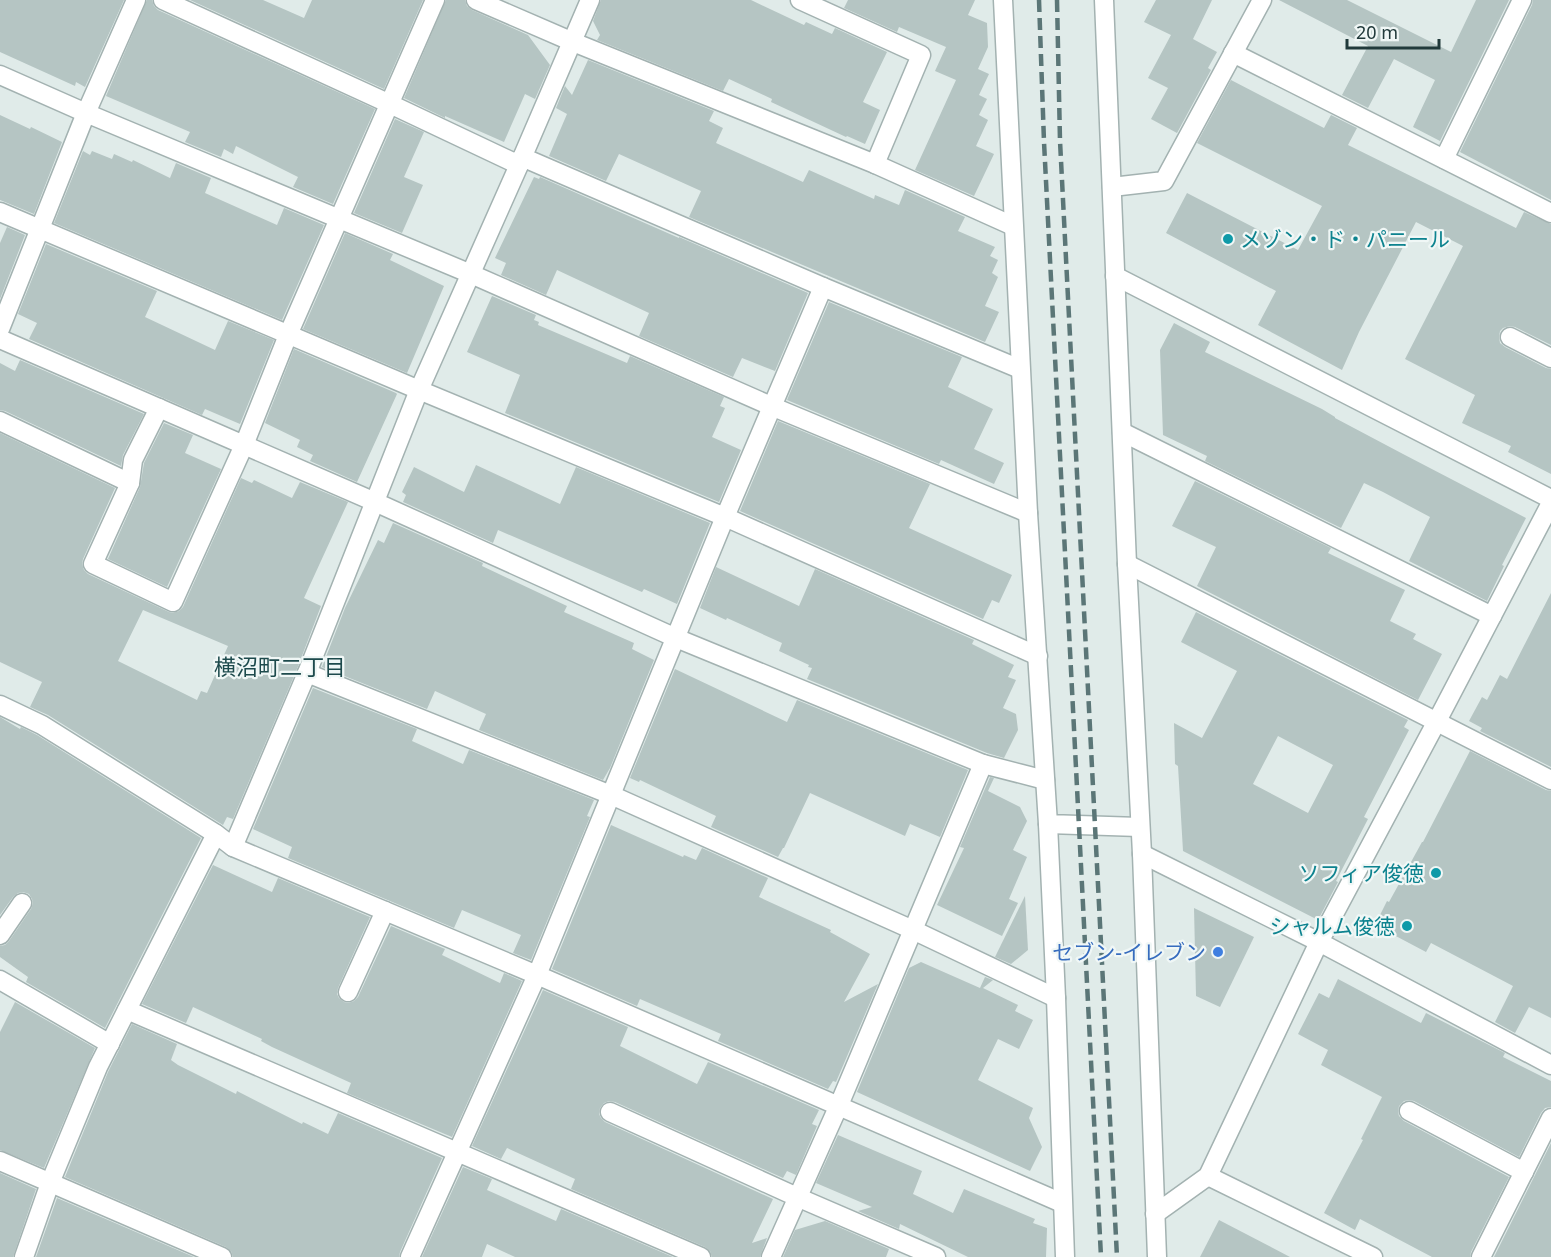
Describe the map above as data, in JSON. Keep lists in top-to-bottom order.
{
  "districts": ["横沼町二丁目"],
  "places": [
    "メゾン・ド・パニール",
    "ソフィア俊徳",
    "シャルム俊徳",
    "セブン-イレブン"
  ],
  "scale_bar": "20 m"
}
